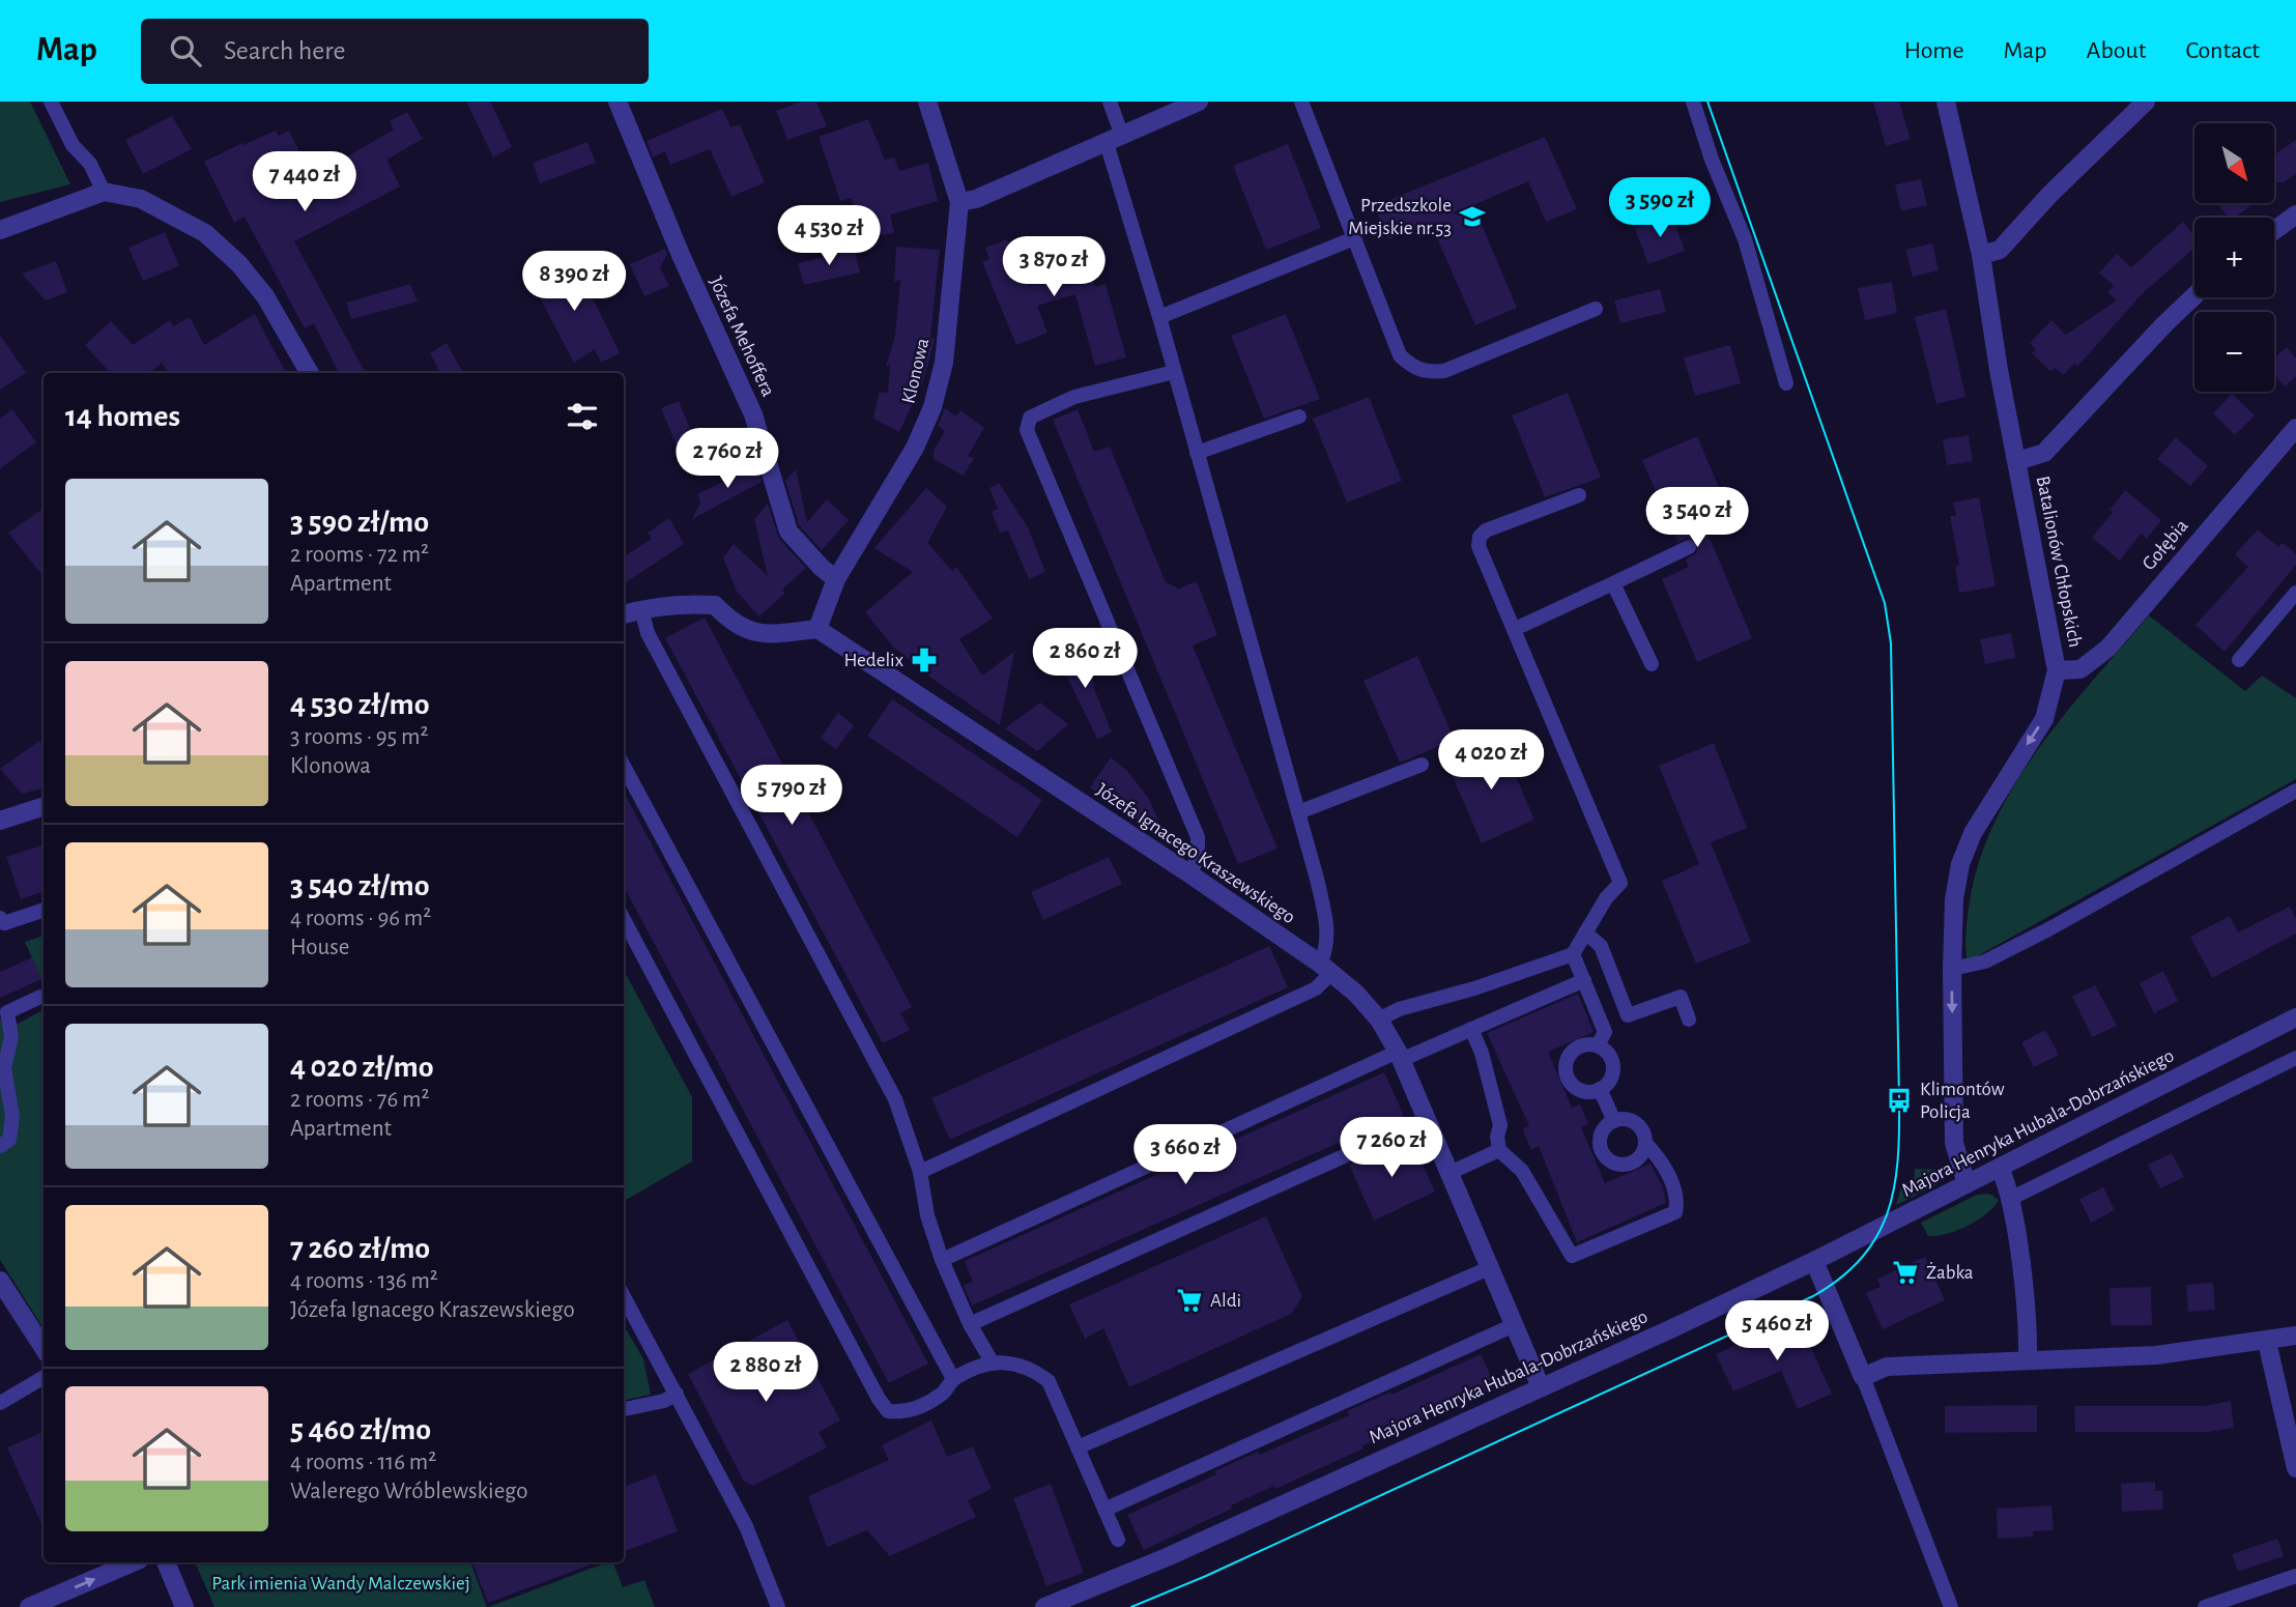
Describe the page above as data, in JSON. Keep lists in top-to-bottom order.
{
  "streets": {
    "street": [
      "Józefa Mehoffera",
      "Klonowa",
      "Gołębia",
      "Batalionów Chłopskich",
      "Józefa Ignacego Kraszewskiego",
      "Majora Henryka Hubala-Dobrzańskiego"
    ]
  },
  "crossings": [
    ["Józefa Mehoffera", "Klonowa"],
    ["Klonowa", "Józefa Ignacego Kraszewskiego"],
    ["Gołębia", "Batalionów Chłopskich"],
    ["Batalionów Chłopskich", "Majora Henryka Hubala-Dobrzańskiego"],
    ["Józefa Ignacego Kraszewskiego", "Majora Henryka Hubala-Dobrzańskiego"]
  ],
  "one_way": ["Batalionów Chłopskich"],
  "parks": ["Park imienia Wandy Malczewskiej"],
  "places": {
    "school or university": ["Przedszkole Miejskie nr.53"],
    "pharmacy": ["Hedelix"],
    "bus stop": ["Klimontów Policja"],
    "supermarket": ["Żabka", "Aldi"]
  },
  "north": "bottom right",
  "page": {
    "header": "Map",
    "search": "Search here",
    "nav": [
      "Home",
      "Map",
      "About",
      "Contact"
    ],
    "map_buttons": ["+", "−"],
    "price": [
      "7 440 zł",
      "3 590 zł",
      "4 530 zł",
      "3 870 zł",
      "8 390 zł",
      "2 760 zł",
      "3 540 zł",
      "2 860 zł",
      "4 020 zł",
      "5 790 zł",
      "7 260 zł",
      "3 660 zł",
      "5 460 zł",
      "2 880 zł"
    ],
    "heading": "14 homes",
    "list": [
      {
        "name": "3 590 zł/mo",
        "note": "2 rooms · 72 m² · Apartment"
      },
      {
        "name": "4 530 zł/mo",
        "note": "3 rooms · 95 m² · Klonowa"
      },
      {
        "name": "3 540 zł/mo",
        "note": "4 rooms · 96 m² · House"
      },
      {
        "name": "4 020 zł/mo",
        "note": "2 rooms · 76 m² · Apartment"
      },
      {
        "name": "7 260 zł/mo",
        "note": "4 rooms · 136 m² · Józefa Ignacego Kraszewskiego"
      },
      {
        "name": "5 460 zł/mo",
        "note": "4 rooms · 116 m² · Walerego Wróblewskiego"
      }
    ]
  }
}
